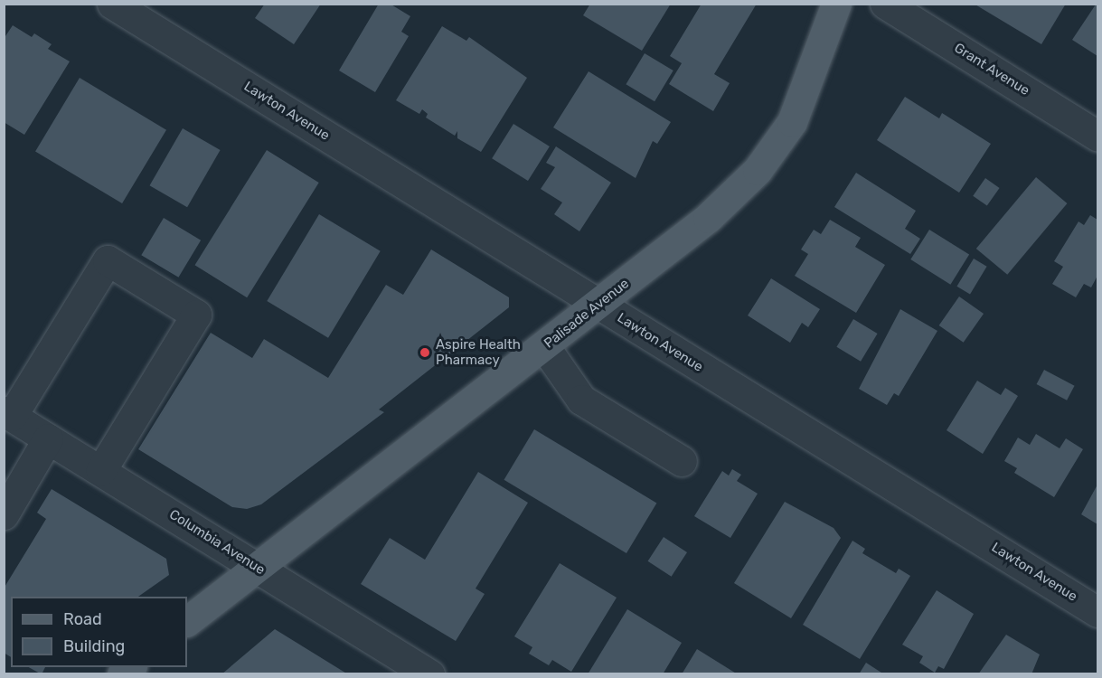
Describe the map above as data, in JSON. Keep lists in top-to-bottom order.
{
  "streets": {
    "main road": ["Palisade Avenue"],
    "street": ["Grant Avenue", "Lawton Avenue", "Columbia Avenue"]
  },
  "crossings": [
    ["Lawton Avenue", "Palisade Avenue"],
    ["Palisade Avenue", "Columbia Avenue"]
  ],
  "places": ["Aspire Health Pharmacy"],
  "legend": ["Road", "Building"]
}
